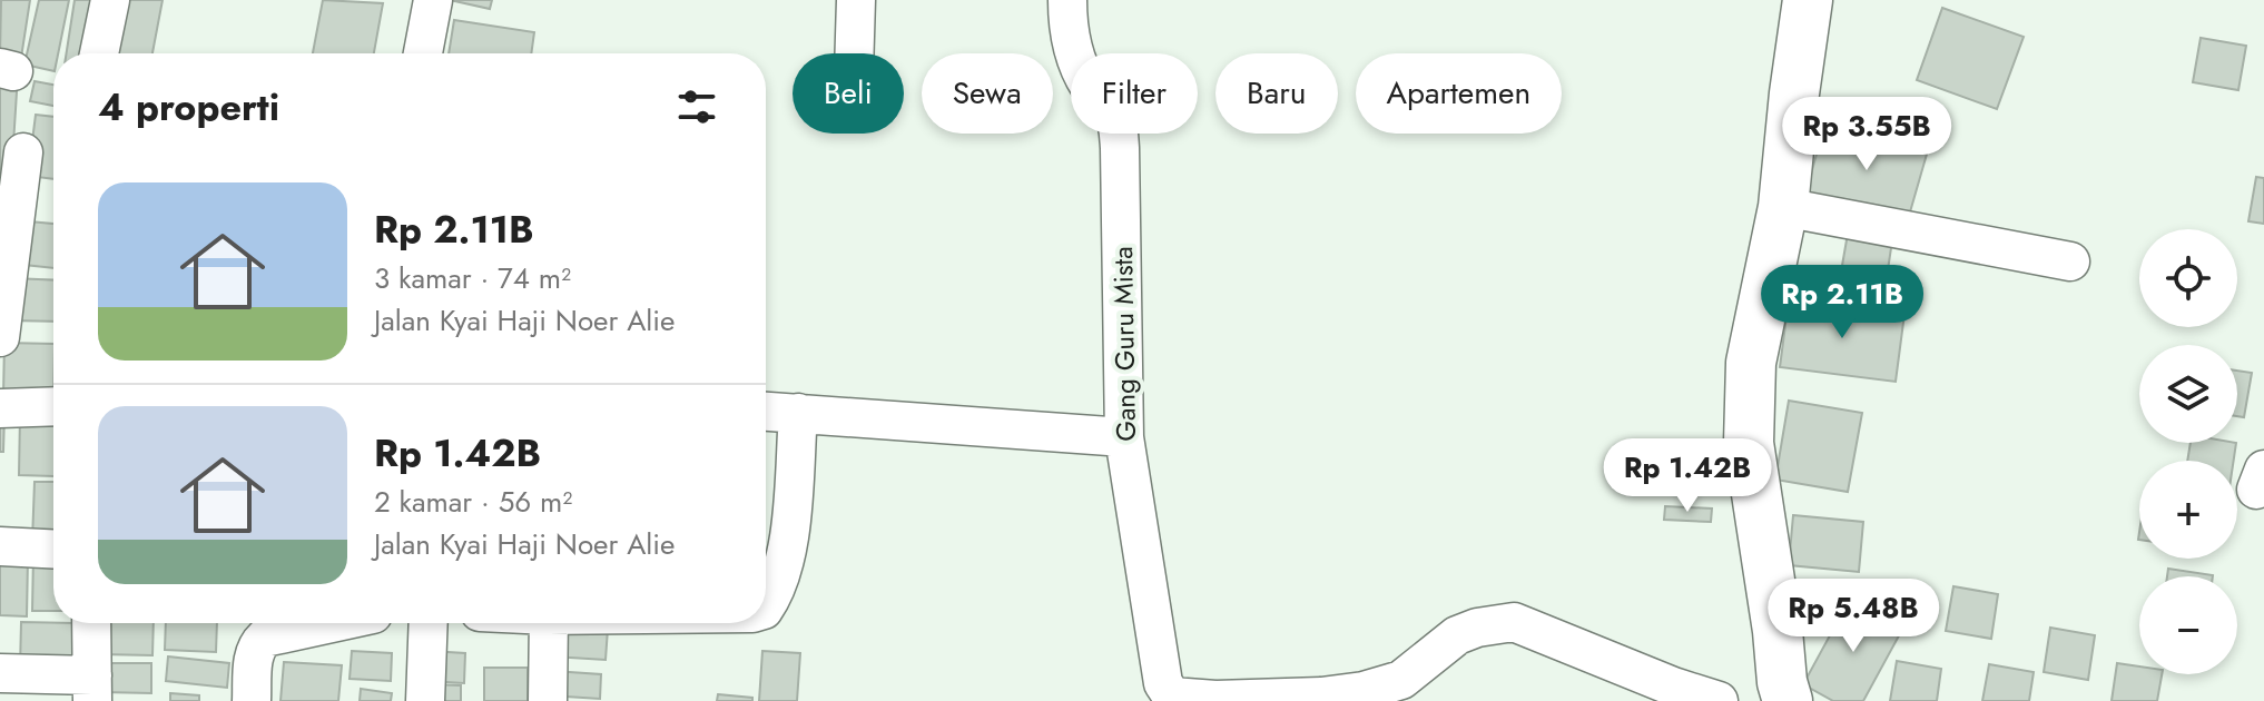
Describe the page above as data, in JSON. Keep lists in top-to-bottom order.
{
  "streets": {
    "street": ["Gang Guru Mista"]
  },
  "page": {
    "chip": [
      "Beli",
      "Sewa",
      "Filter",
      "Baru",
      "Apartemen"
    ],
    "heading": "4 properti",
    "price": [
      "Rp 3.55B",
      "Rp 2.11B",
      "Rp 1.42B",
      "Rp 5.48B"
    ],
    "list": [
      {
        "name": "Rp 2.11B",
        "note": "3 kamar · 74 m² · Jalan Kyai Haji Noer Alie"
      },
      {
        "name": "Rp 1.42B",
        "note": "2 kamar · 56 m² · Jalan Kyai Haji Noer Alie"
      }
    ],
    "map_buttons": ["+", "−"]
  }
}
